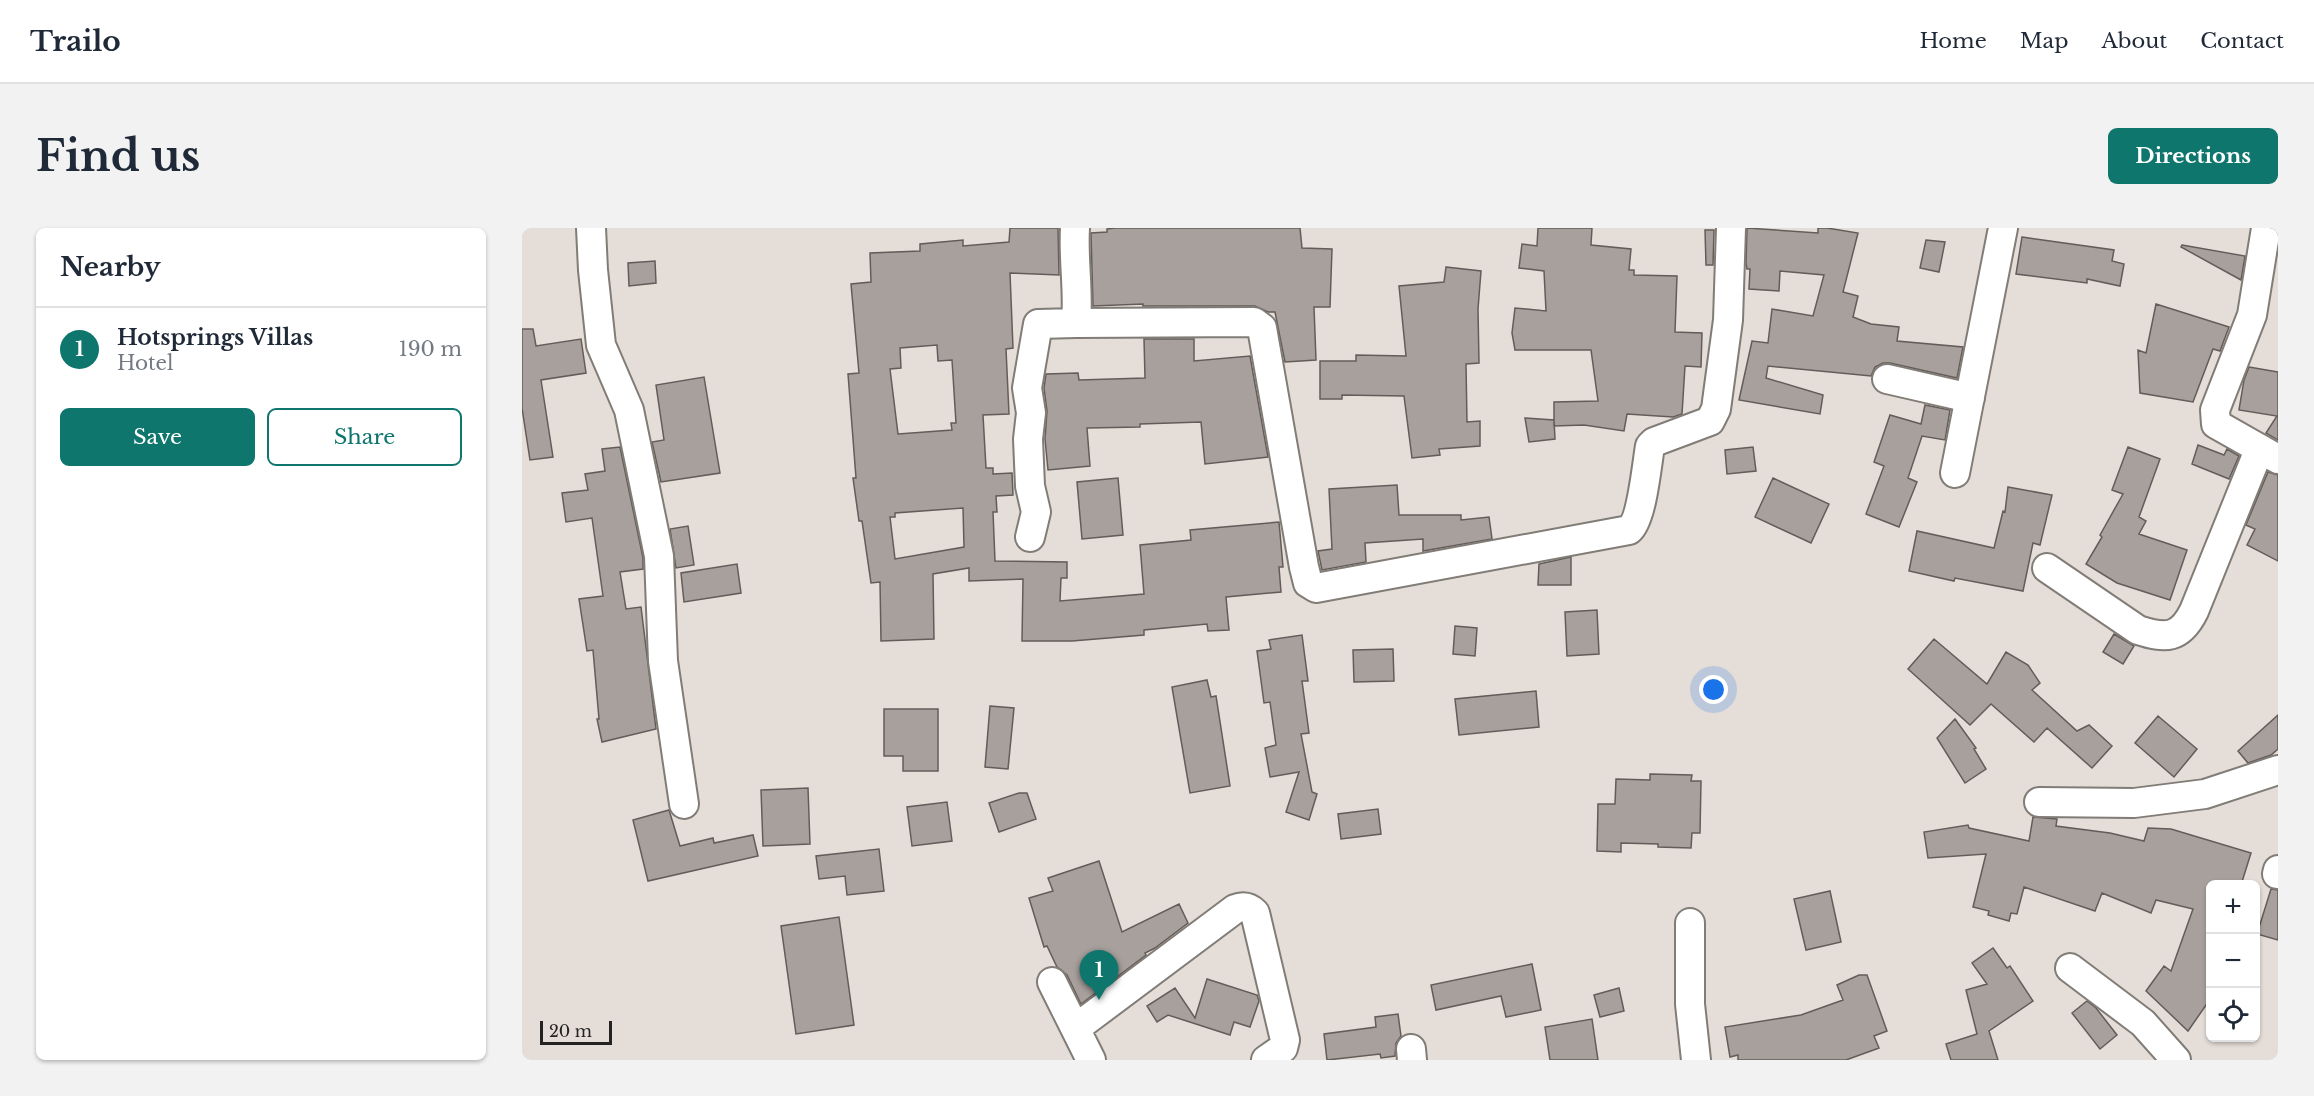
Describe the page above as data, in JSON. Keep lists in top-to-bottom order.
{
  "scale_bar": "20 m",
  "page": {
    "header": "Trailo",
    "nav": [
      "Home",
      "Map",
      "About",
      "Contact"
    ],
    "buttons": [
      "Directions",
      ["Save", "Share"]
    ],
    "title": "Find us",
    "heading": "Nearby",
    "list": [
      {
        "mark": "1",
        "name": "Hotsprings Villas",
        "note": "Hotel",
        "value": "190 m"
      }
    ],
    "map_buttons": ["+", "−"],
    "pins": "1",
    "scale": "20 m"
  }
}
